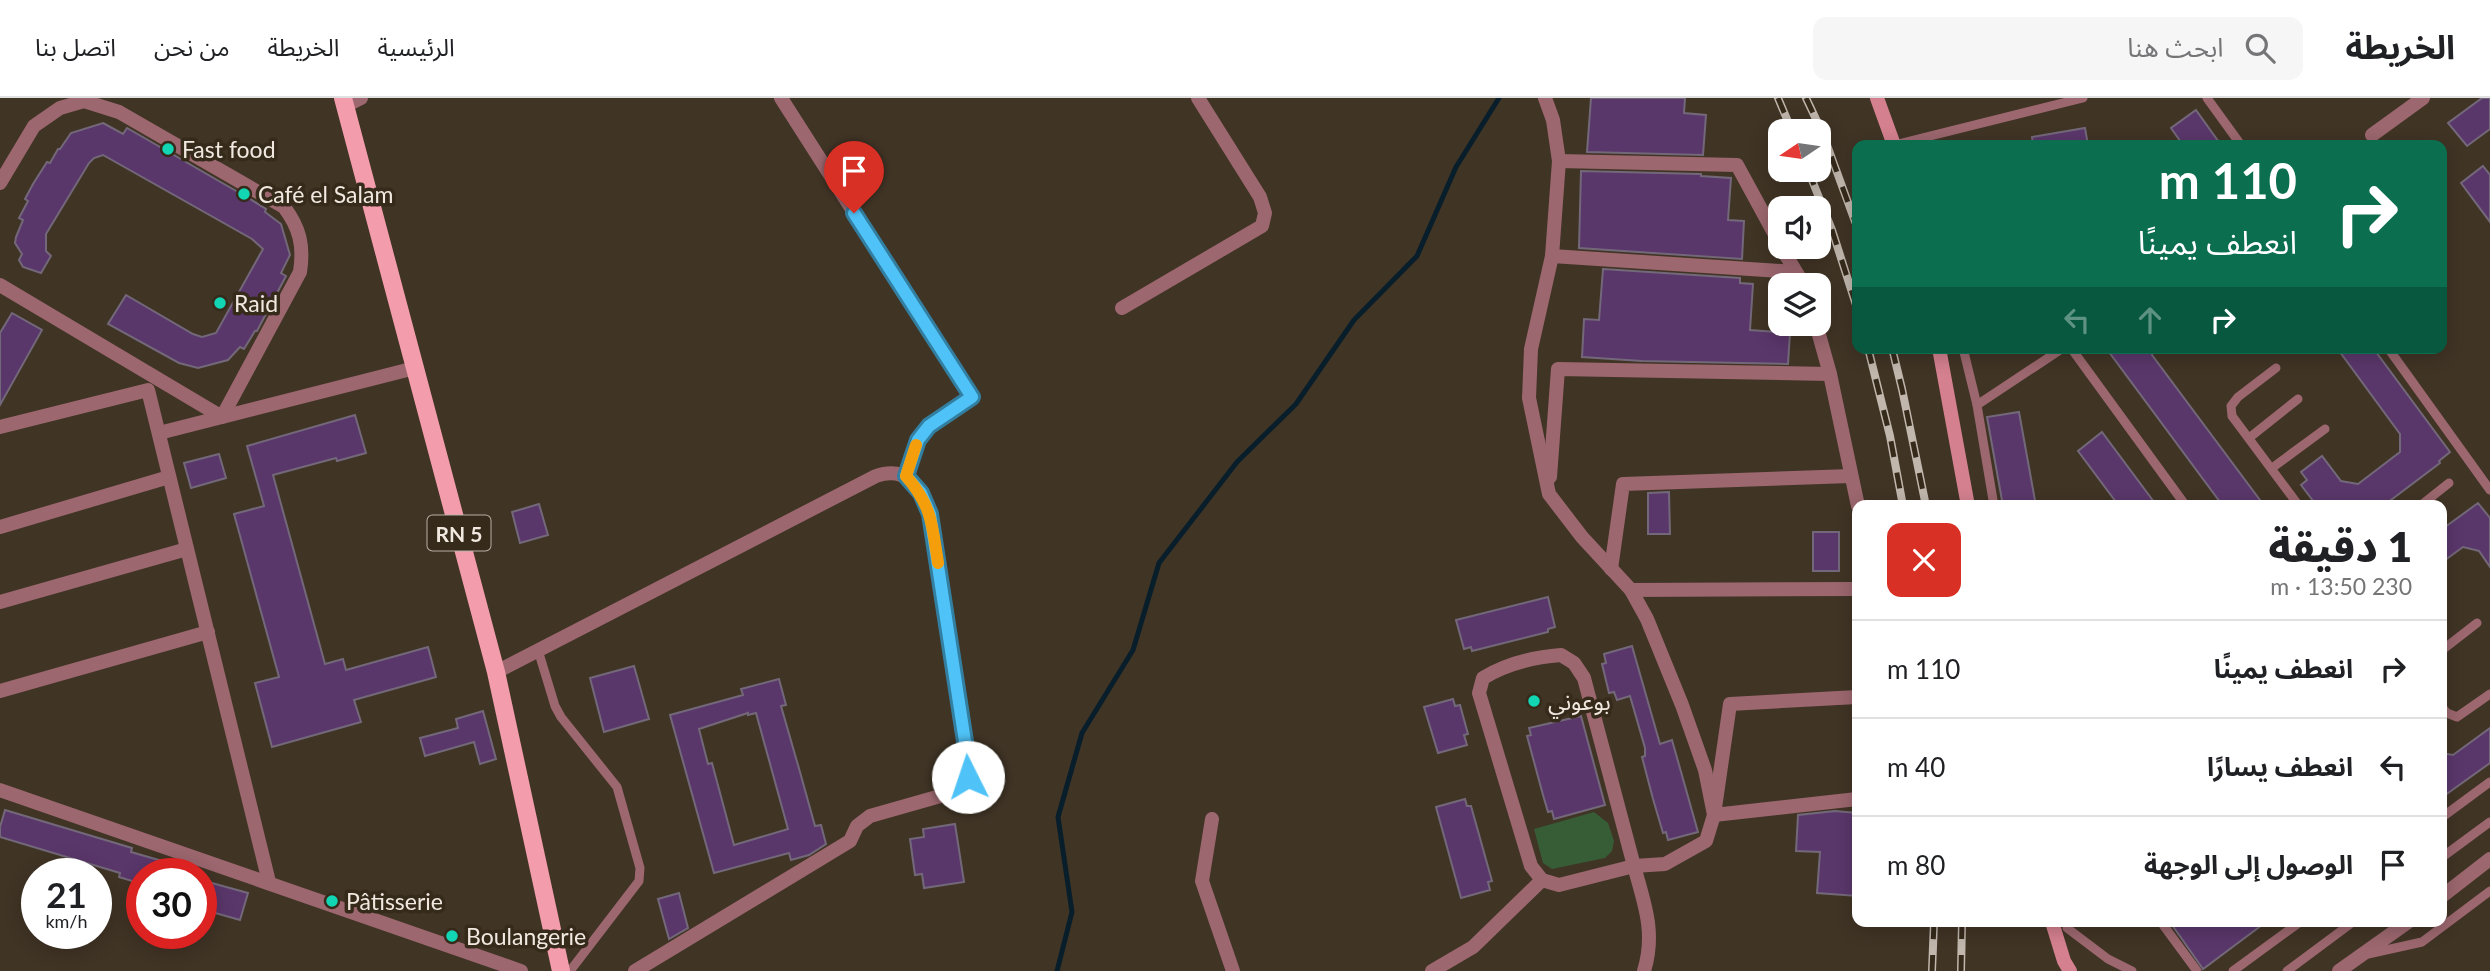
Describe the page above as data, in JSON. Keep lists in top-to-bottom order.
{
  "streets": {
    "main road": ["RN 5"]
  },
  "places": [
    "Fast food",
    "Café el Salam",
    "Raid",
    "بوعوني",
    "Pâtisserie",
    "Boulangerie"
  ],
  "north": "left",
  "page": {
    "header": "الخريطة",
    "search": "ابحث هنا",
    "nav": [
      "الرئيسية",
      "الخريطة",
      "من نحن",
      "اتصل بنا"
    ],
    "turn": ["110 m", "انعطف يمينًا"],
    "heading": ["1 دقيقة", "230 m · 13:50"],
    "list": [
      {
        "name": "انعطف يمينًا",
        "value": "110 m"
      },
      {
        "name": "انعطف يسارًا",
        "value": "40 m"
      },
      {
        "name": "الوصول إلى الوجهة",
        "value": "80 m"
      }
    ],
    "speed": "21 km/h",
    "limit": "30"
  }
}
